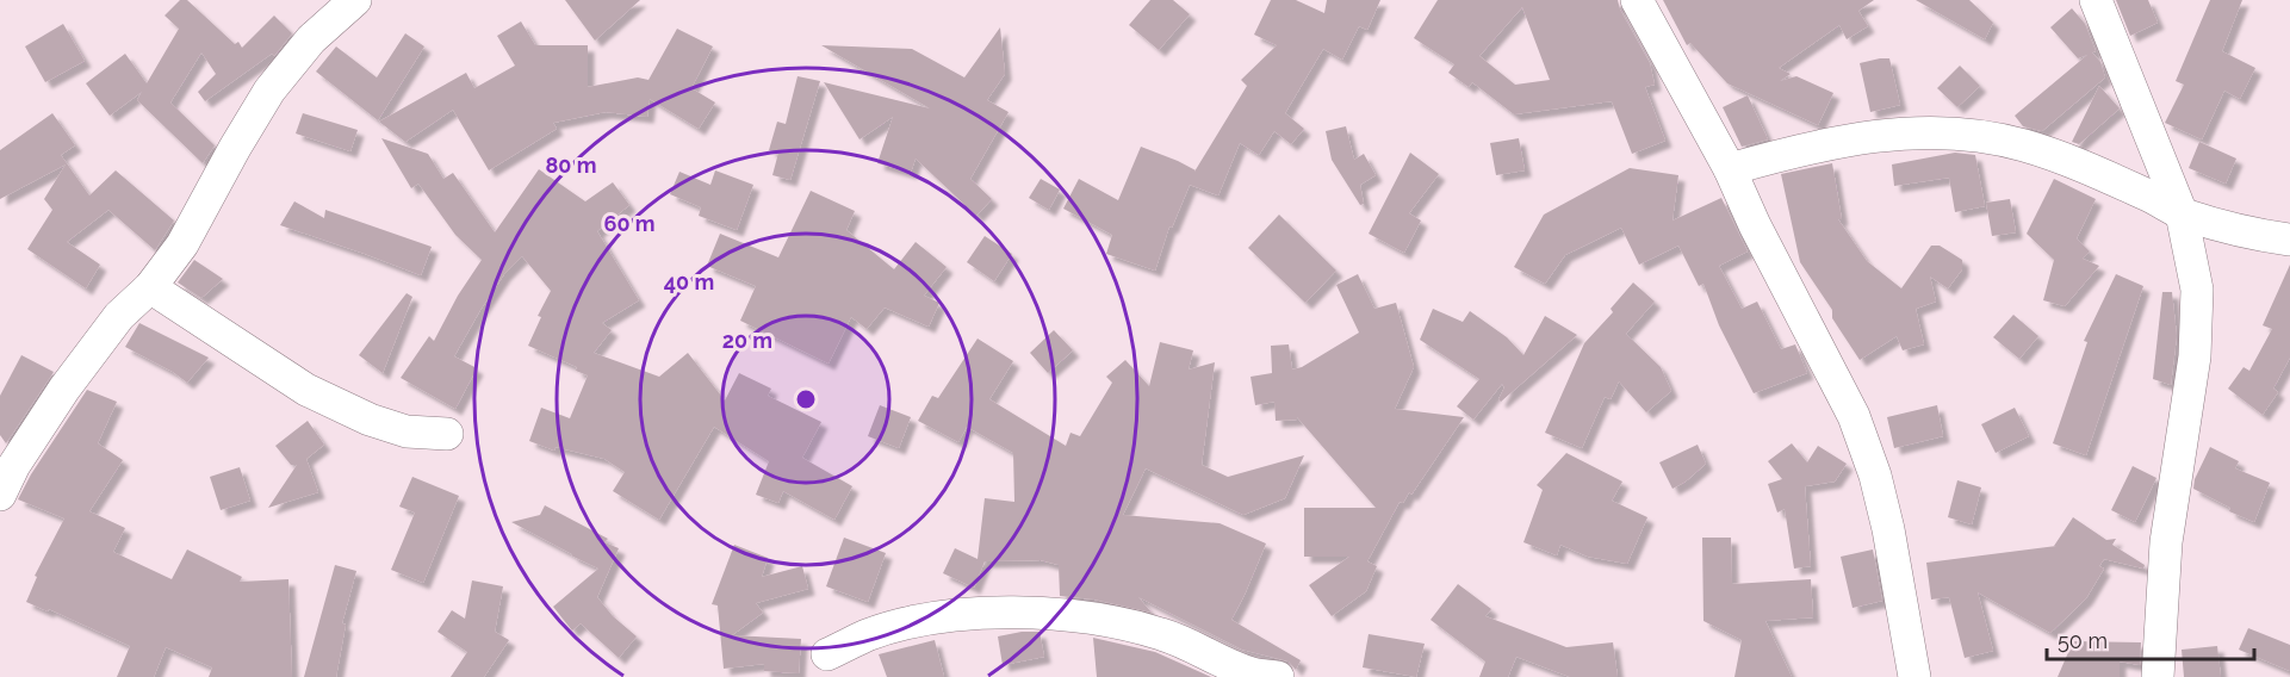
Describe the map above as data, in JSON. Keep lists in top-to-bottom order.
{
  "scale_bar": "50 m",
  "rings": [
    "80 m",
    "60 m",
    "40 m",
    "20 m"
  ]
}
